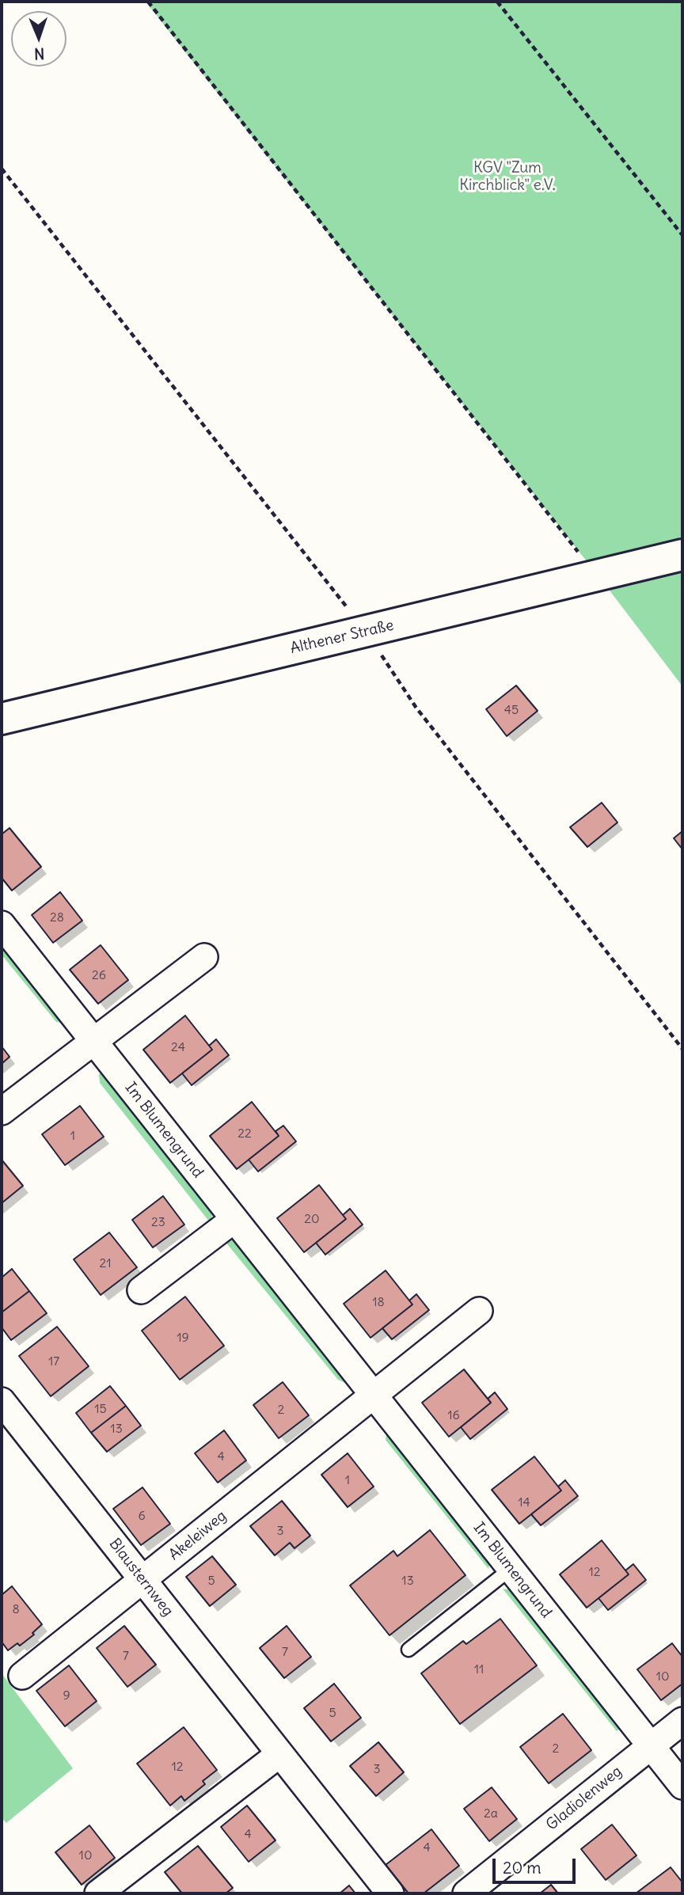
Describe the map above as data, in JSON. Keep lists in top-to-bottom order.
{
  "streets": {
    "main road": ["Althener Straße"],
    "street": [
      "Im Blumengrund",
      "Akeleiweg",
      "Blausternweg",
      "Gladiolenweg"
    ]
  },
  "crossings": [
    ["Im Blumengrund", "Akeleiweg"],
    ["Im Blumengrund", "Gladiolenweg"],
    ["Akeleiweg", "Blausternweg"]
  ],
  "parks": ["KGV \"Zum Kirchblick\" e.V."],
  "house_numbers": [
    "45",
    "28",
    "26",
    "24",
    "22",
    "1",
    "20",
    "23",
    "21",
    "18",
    "19",
    "17",
    "15",
    "2",
    "16",
    "13",
    "4",
    "1",
    "14",
    "6",
    "3",
    "12",
    "5",
    "13",
    "8",
    "7",
    "7",
    "11",
    "10",
    "9",
    "5",
    "2",
    "12",
    "3",
    "2a",
    "4",
    "4",
    "10"
  ],
  "scale_bar": "20 m",
  "north": "bottom"
}
